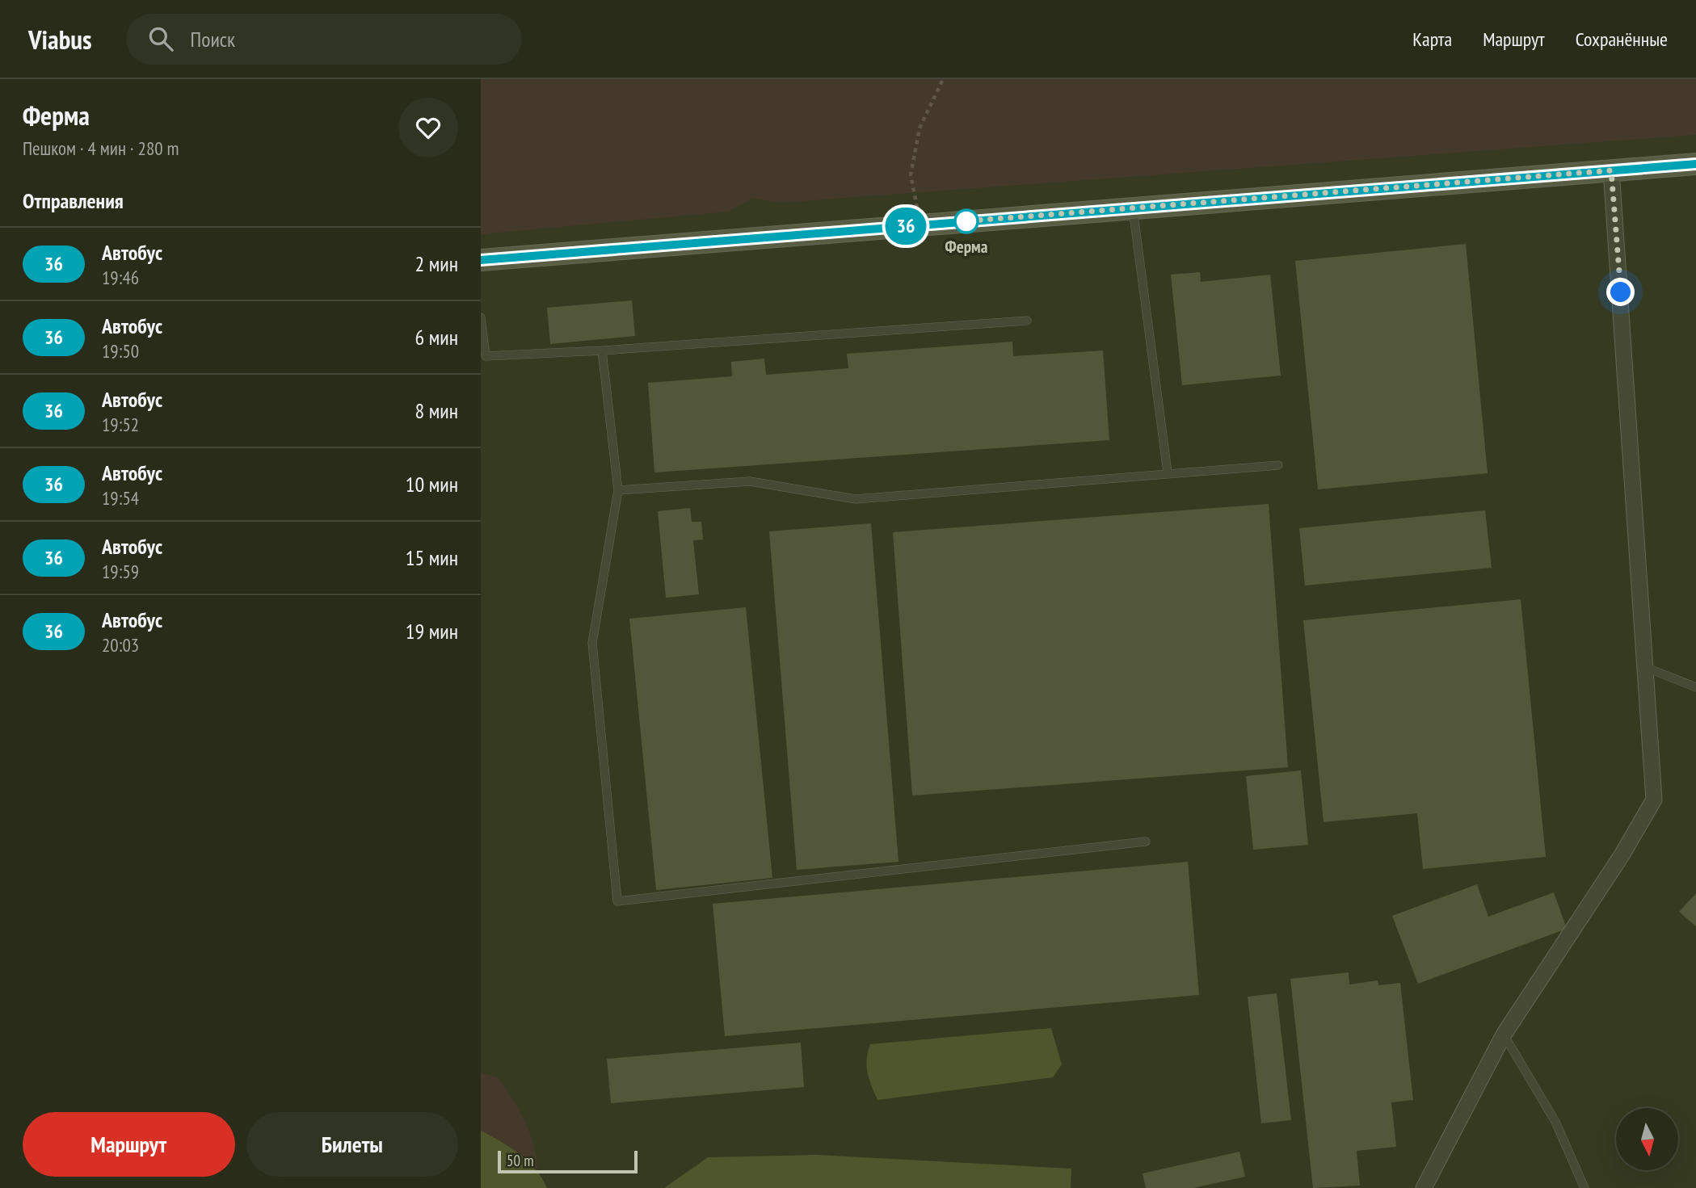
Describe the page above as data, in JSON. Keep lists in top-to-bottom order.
{
  "places": ["Ферма"],
  "lines": ["bus line 36"],
  "scale_bar": "50 m",
  "north": "bottom",
  "page": {
    "header": "Viabus",
    "search": "Поиск",
    "nav": ["Карта", "Маршрут", "Сохранённые"],
    "heading": [
      ["Ферма", "Пешком · 4 мин · 280 m"],
      "Отправления"
    ],
    "on_map": "36",
    "list": [
      {
        "mark": "36",
        "name": "Автобус",
        "note": "19:46",
        "value": "2 мин"
      },
      {
        "mark": "36",
        "name": "Автобус",
        "note": "19:50",
        "value": "6 мин"
      },
      {
        "mark": "36",
        "name": "Автобус",
        "note": "19:52",
        "value": "8 мин"
      },
      {
        "mark": "36",
        "name": "Автобус",
        "note": "19:54",
        "value": "10 мин"
      },
      {
        "mark": "36",
        "name": "Автобус",
        "note": "19:59",
        "value": "15 мин"
      },
      {
        "mark": "36",
        "name": "Автобус",
        "note": "20:03",
        "value": "19 мин"
      }
    ],
    "buttons": ["Маршрут", "Билеты"],
    "scale": "50 m"
  }
}
